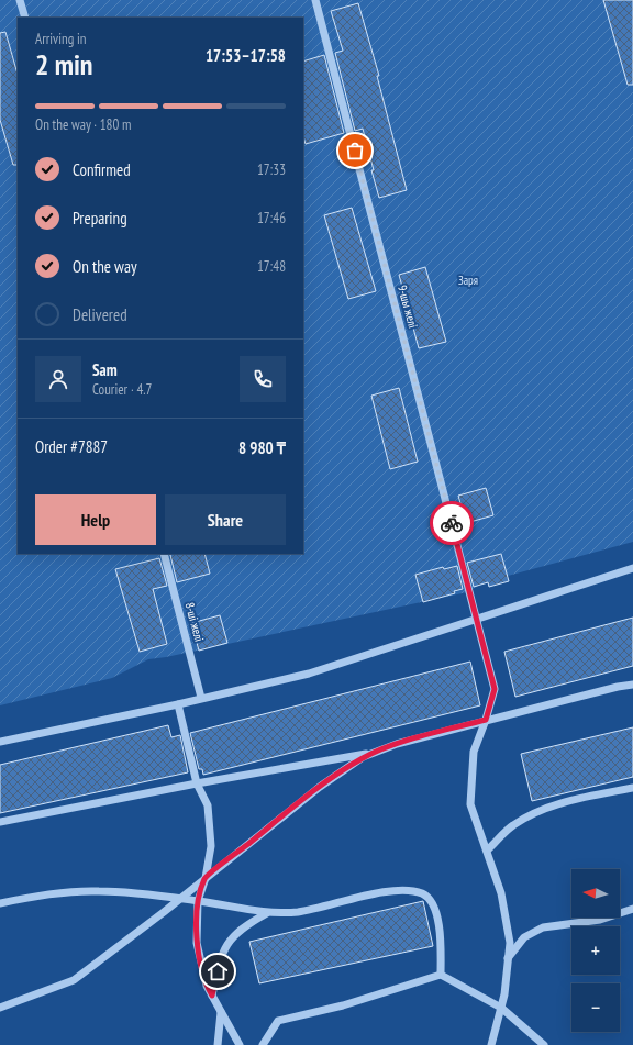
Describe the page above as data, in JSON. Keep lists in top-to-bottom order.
{
  "streets": {
    "street": ["9-шы желі", "8-ші желі"]
  },
  "parks": ["Заря"],
  "north": "left",
  "page": {
    "heading": ["2 min", "Arriving in", "17:53–17:58"],
    "panel": [
      "Sam",
      "Courier · 4.7",
      "Order #7887",
      "8 980 ₸"
    ],
    "bar": "On the way · 180 m",
    "list": [
      ["Confirmed", "17:33"],
      ["Preparing", "17:46"],
      ["On the way", "17:48"],
      "Delivered"
    ],
    "buttons": ["Help", "Share"],
    "map_buttons": ["+", "−"]
  }
}
